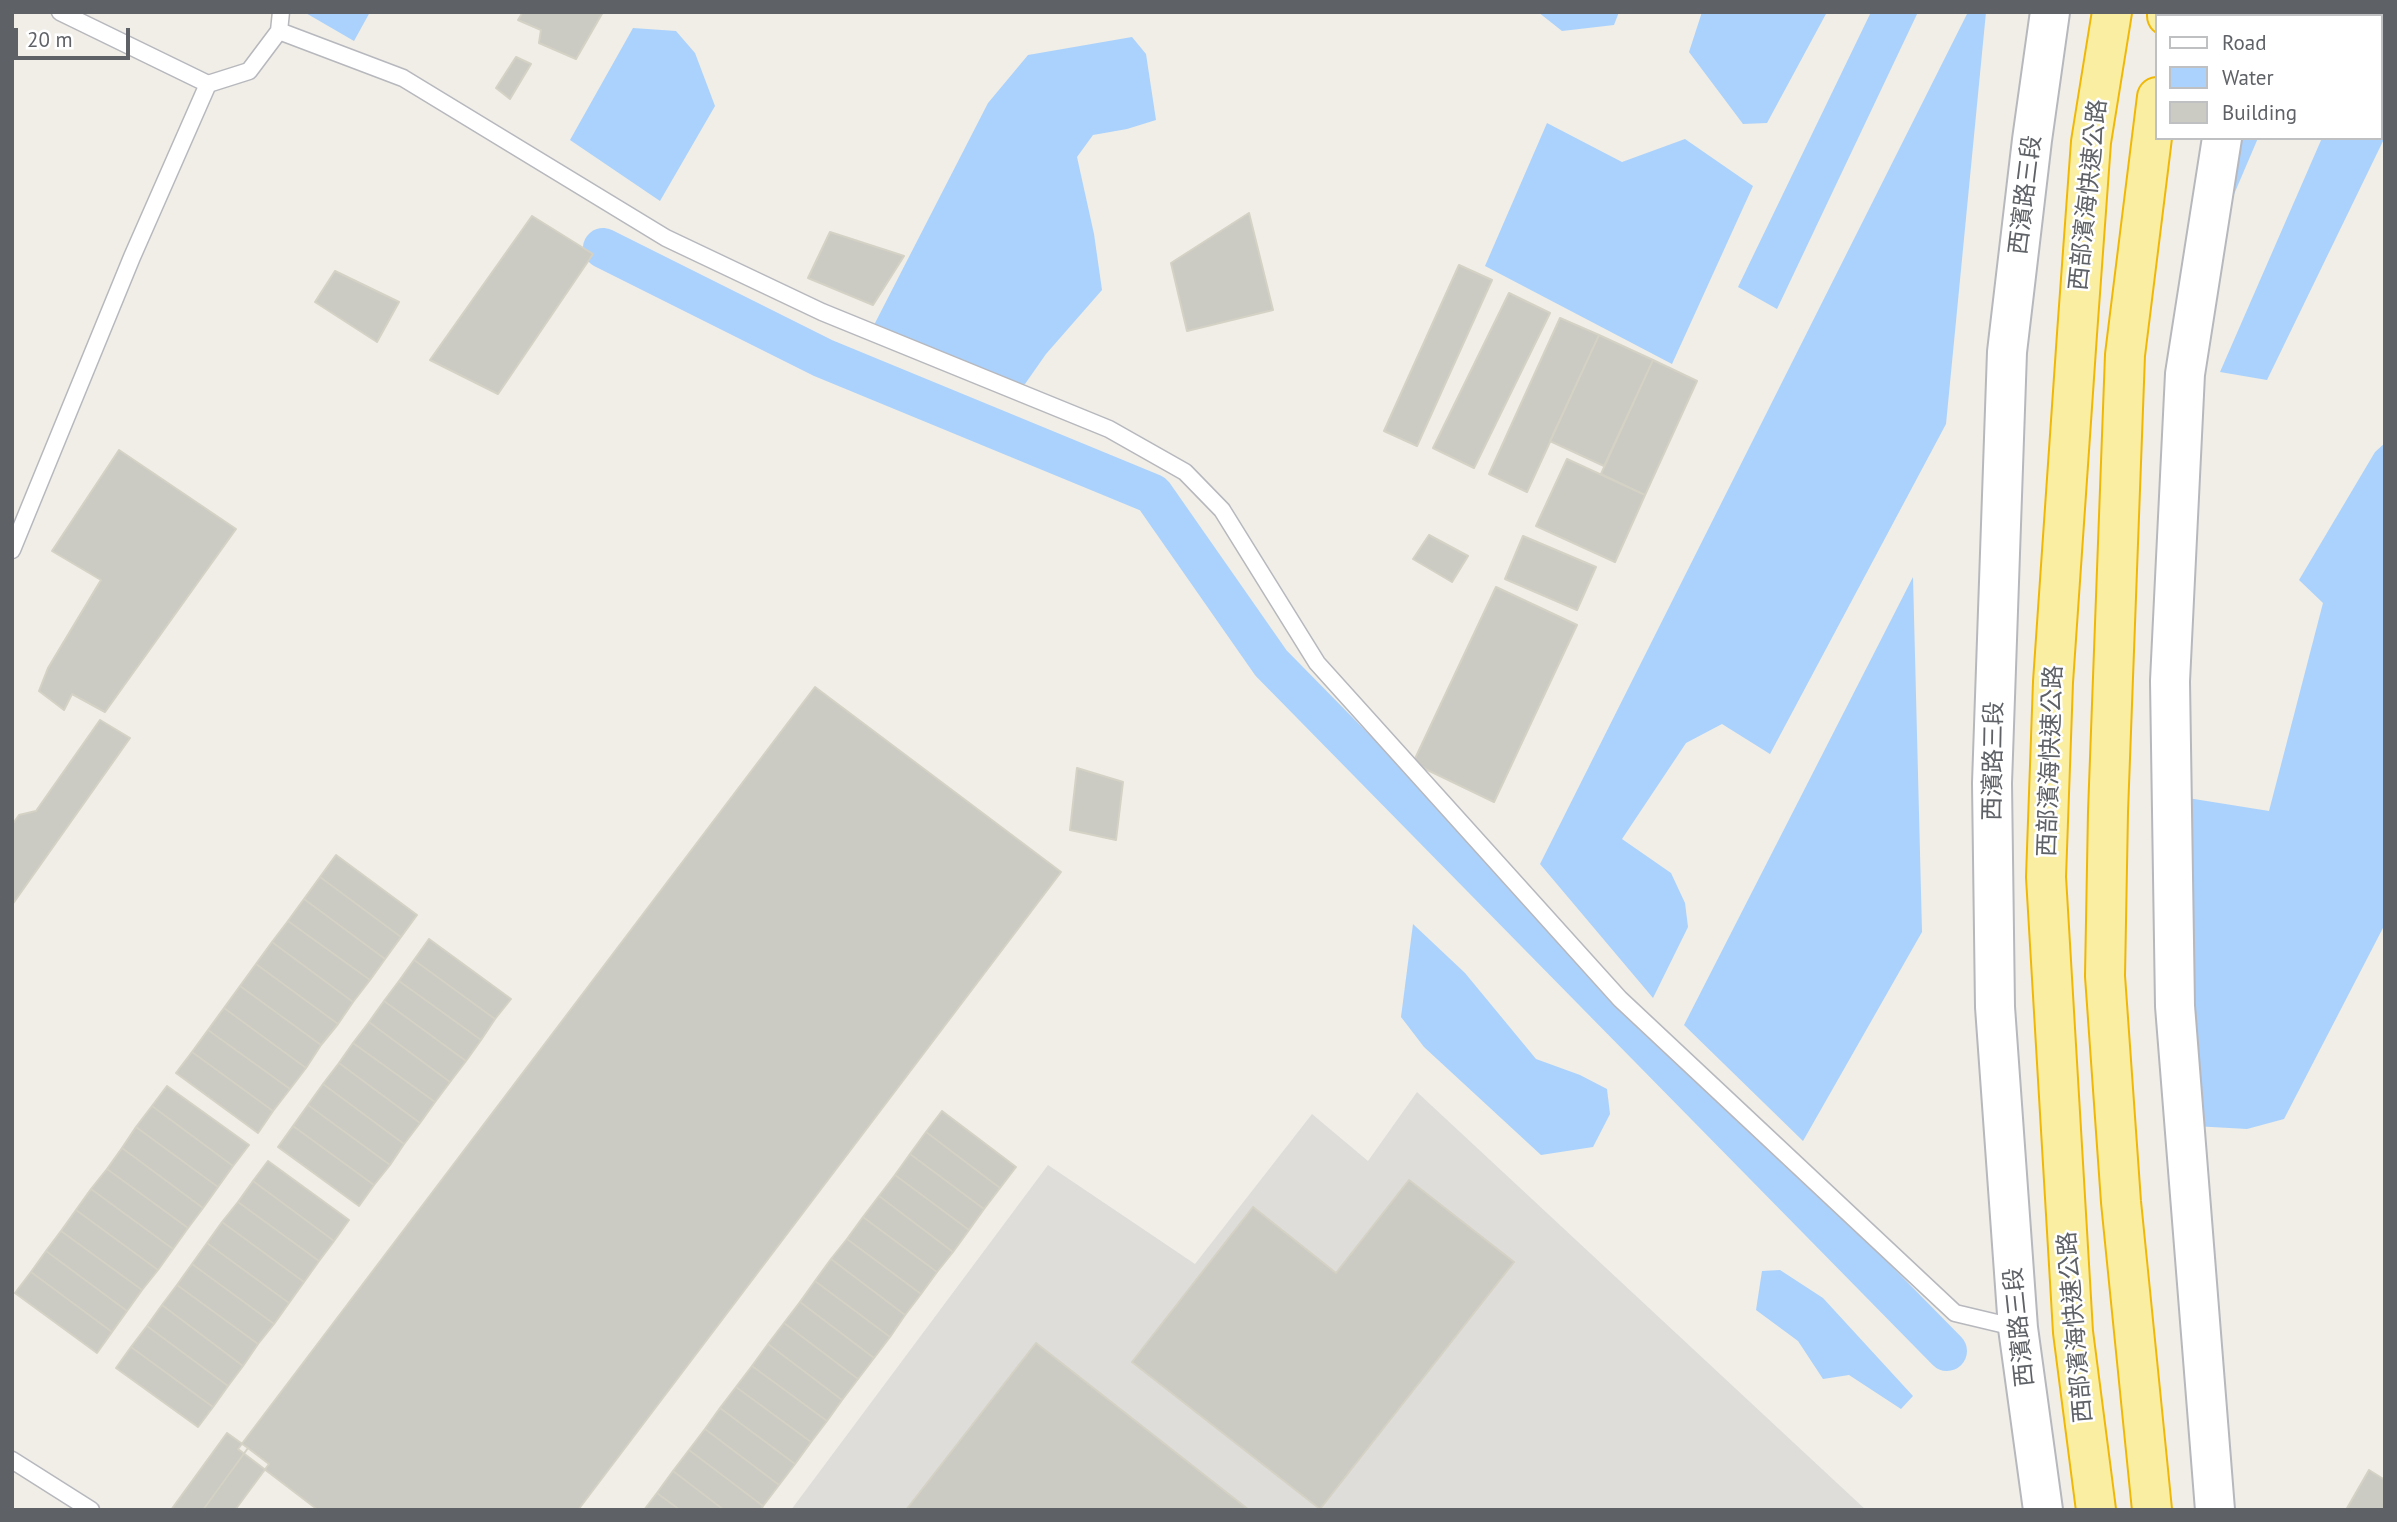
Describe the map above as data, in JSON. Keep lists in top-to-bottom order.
{
  "streets": {
    "highway": ["西部濱海快速公路"],
    "street": ["西濱路三段"]
  },
  "legend": ["Road", "Water", "Building"],
  "scale_bar": "20 m"
}
